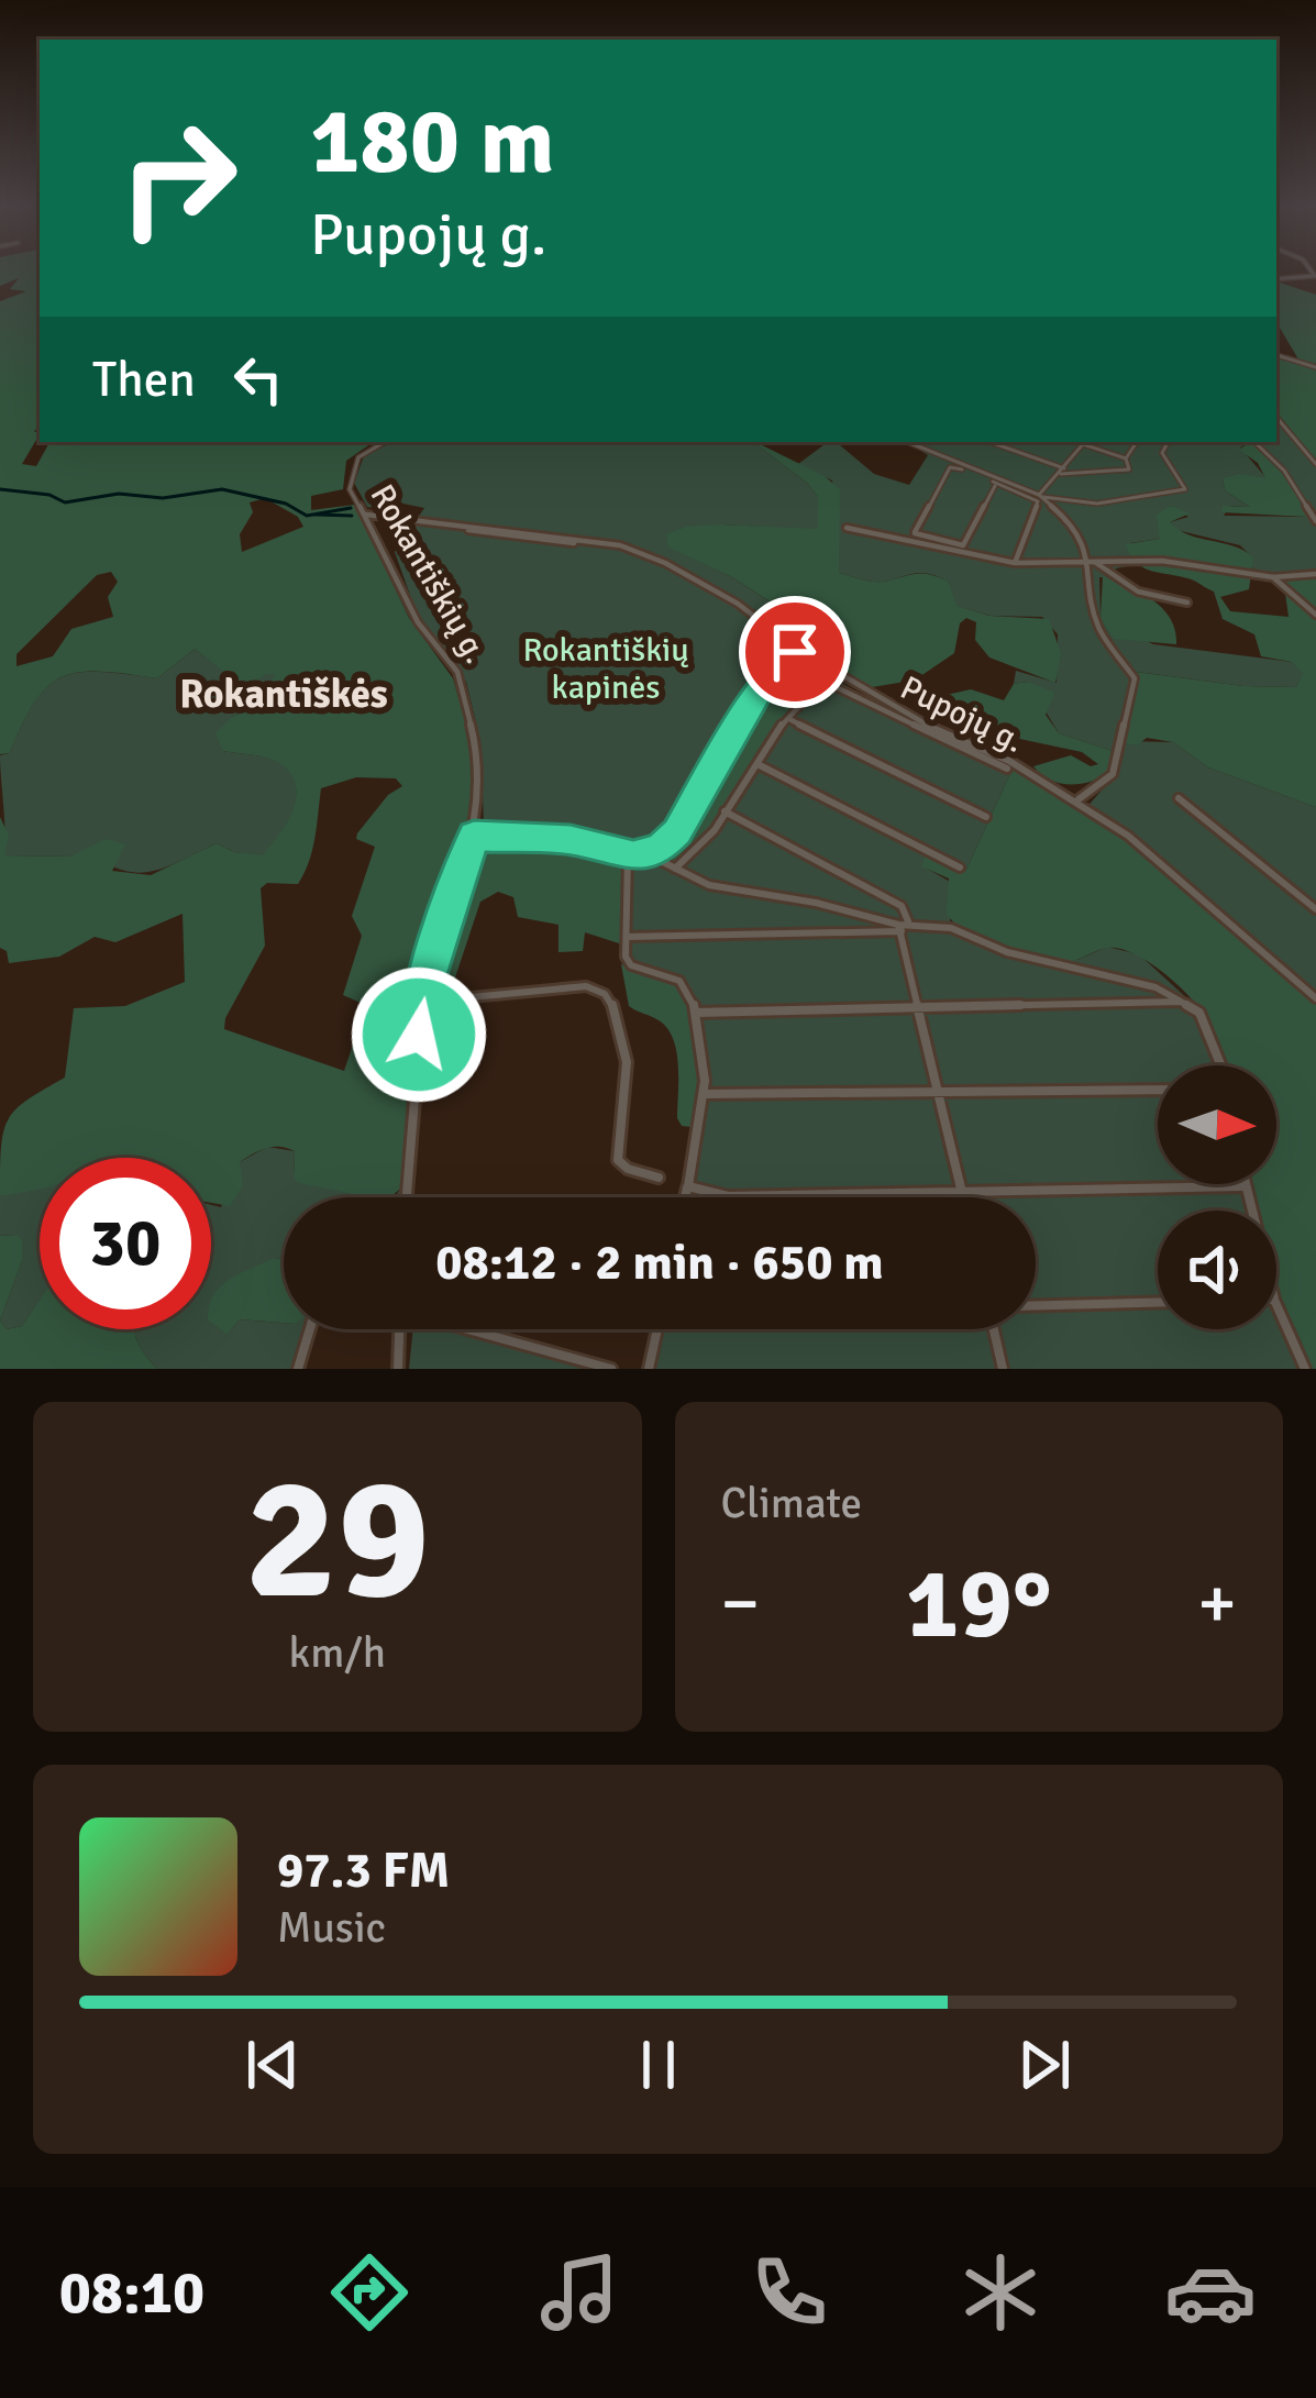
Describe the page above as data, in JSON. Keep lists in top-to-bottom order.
{
  "streets": {
    "street": ["Rokantiškių g.", "Pupojų g."]
  },
  "crossings": [
    ["Rokantiškių g.", "Pupojų g."]
  ],
  "districts": ["Rokantiškės"],
  "parks": ["Rokantiškių kapinės"],
  "north": "right",
  "page": {
    "turn": ["180 m", "Pupojų g."],
    "then": "Then",
    "limit": "30",
    "trip": "08:12 · 2 min · 650 m",
    "tile": [
      ["29", "km/h"],
      "Climate"
    ],
    "heat": ["−", "19°", "+"],
    "song": ["97.3 FM", "Music"],
    "tabs": "08:10"
  }
}
